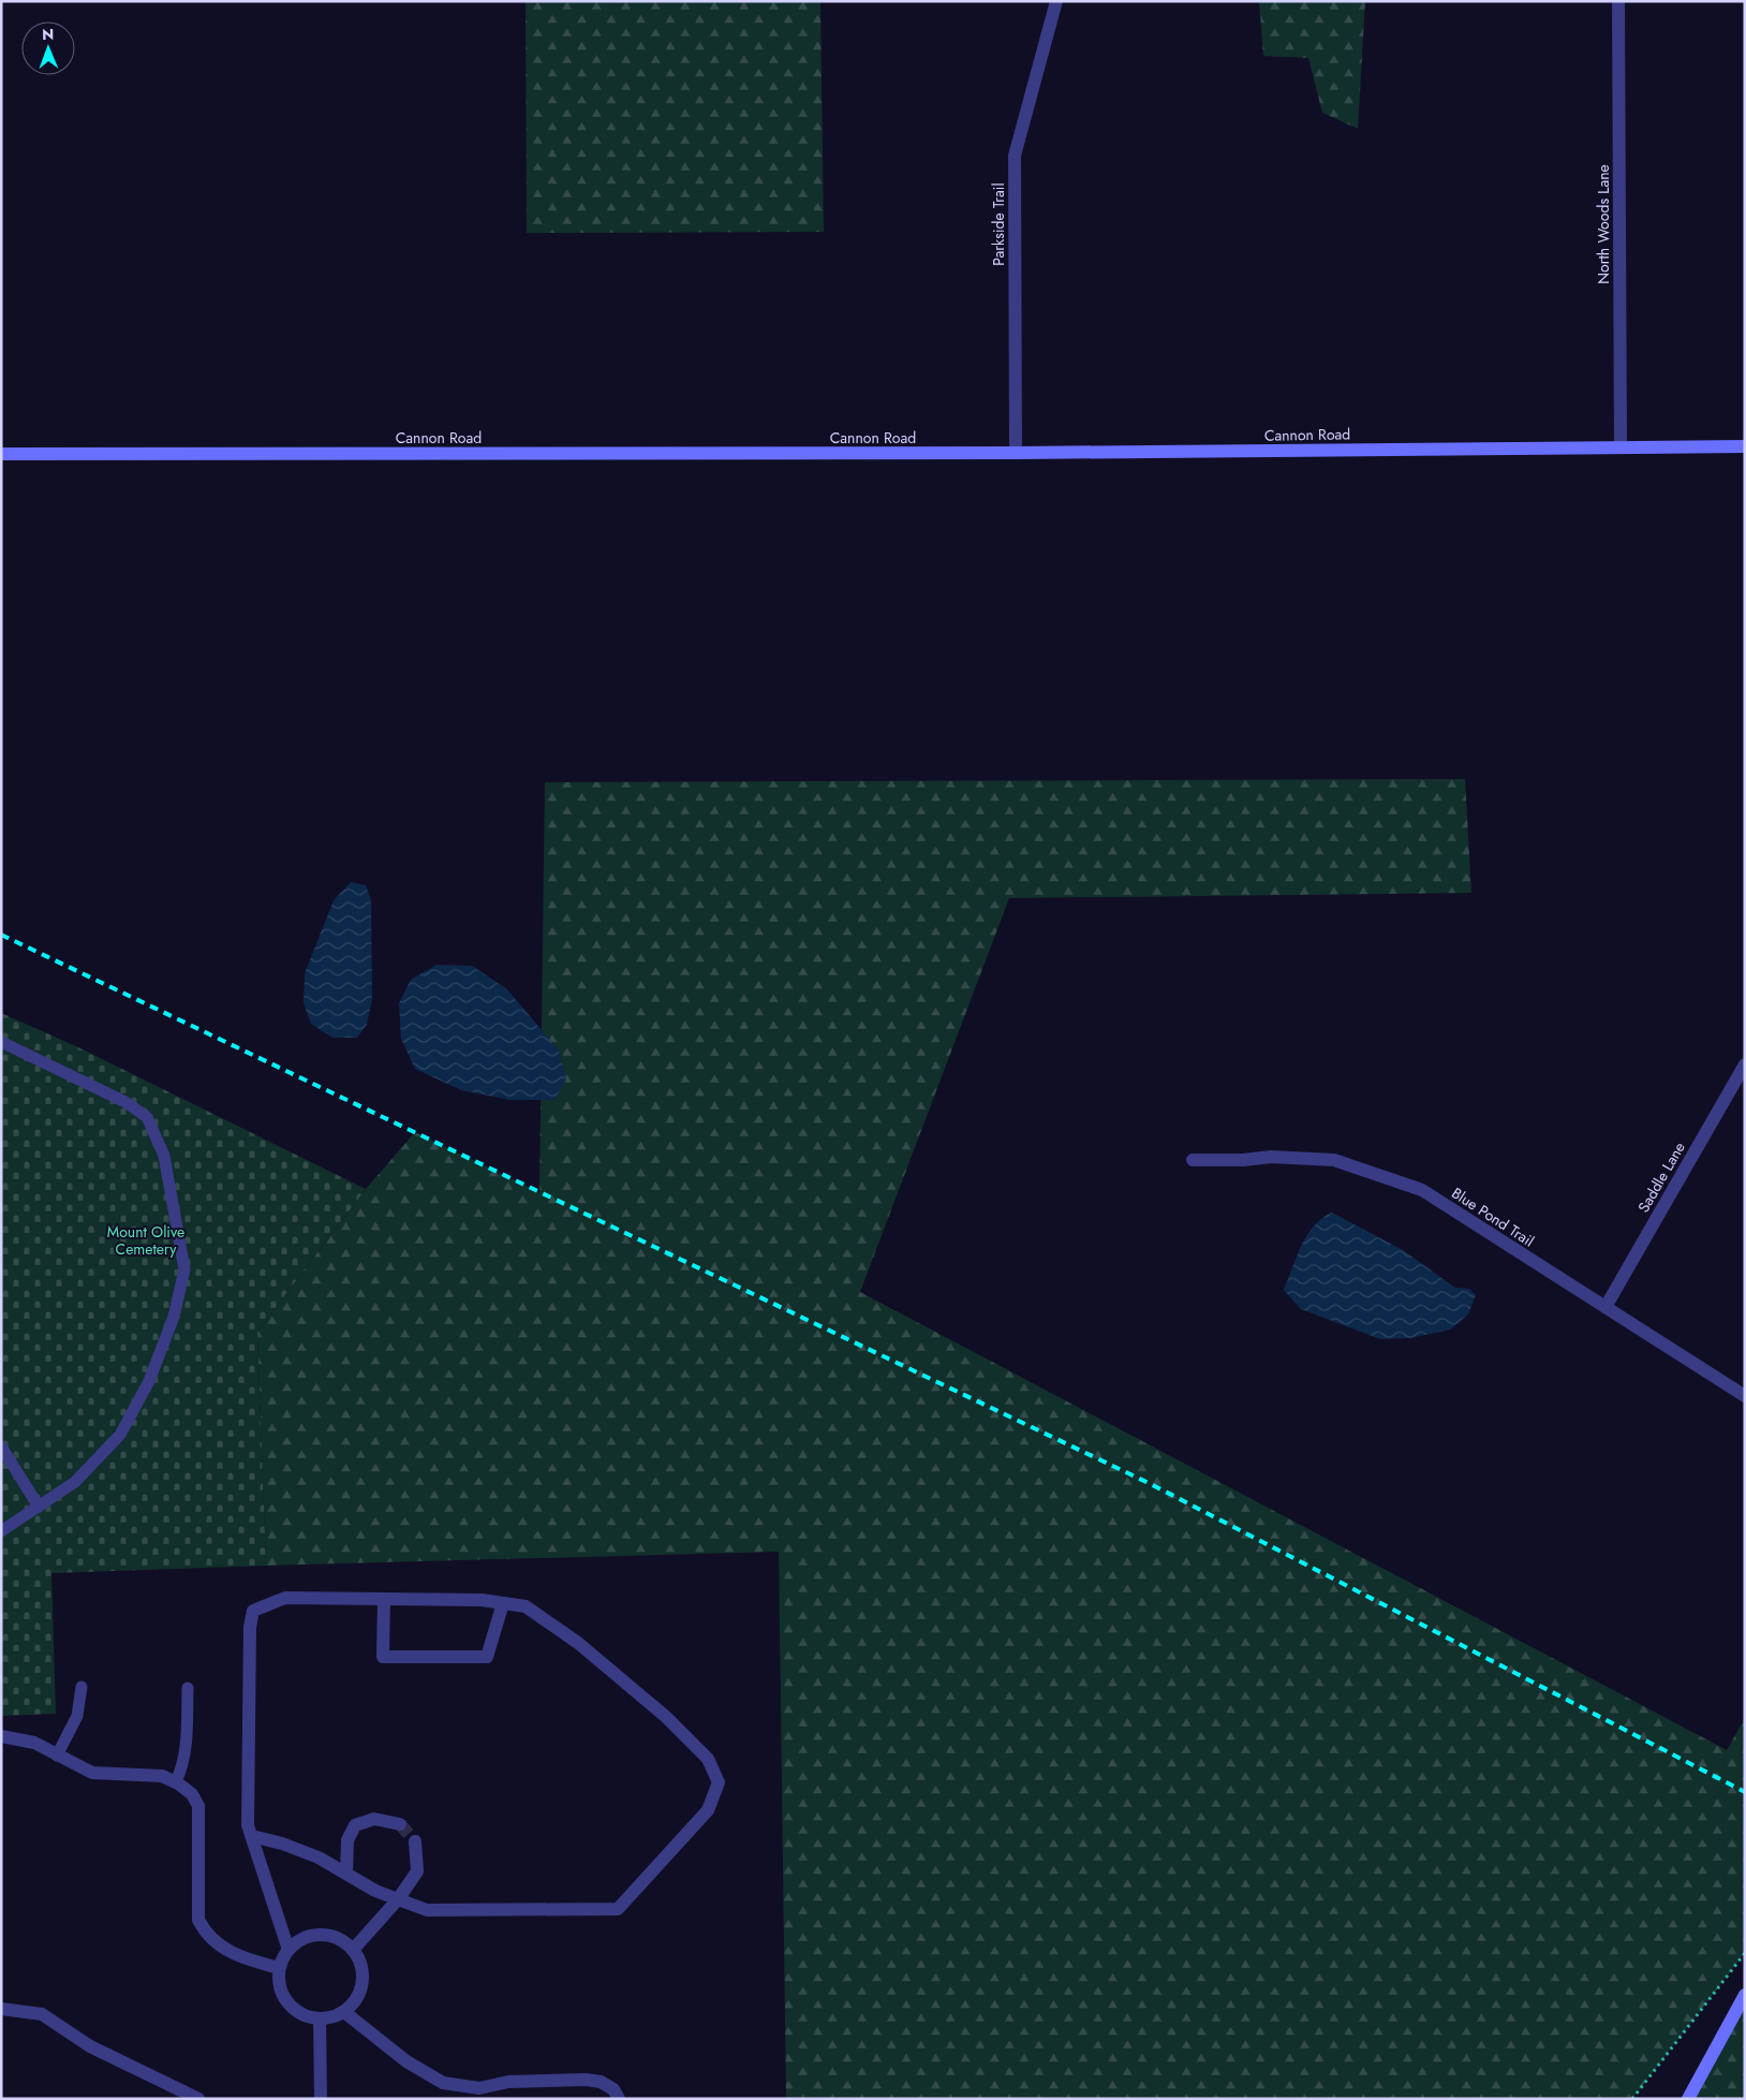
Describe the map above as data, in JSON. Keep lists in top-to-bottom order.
{
  "streets": {
    "main road": ["Cannon Road"],
    "street": [
      "Parkside Trail",
      "North Woods Lane",
      "Saddle Lane",
      "Blue Pond Trail"
    ]
  },
  "crossings": [
    ["Parkside Trail", "Cannon Road"],
    ["North Woods Lane", "Cannon Road"],
    ["Saddle Lane", "Blue Pond Trail"]
  ],
  "parks": ["Mount Olive Cemetery"],
  "north": "top"
}
